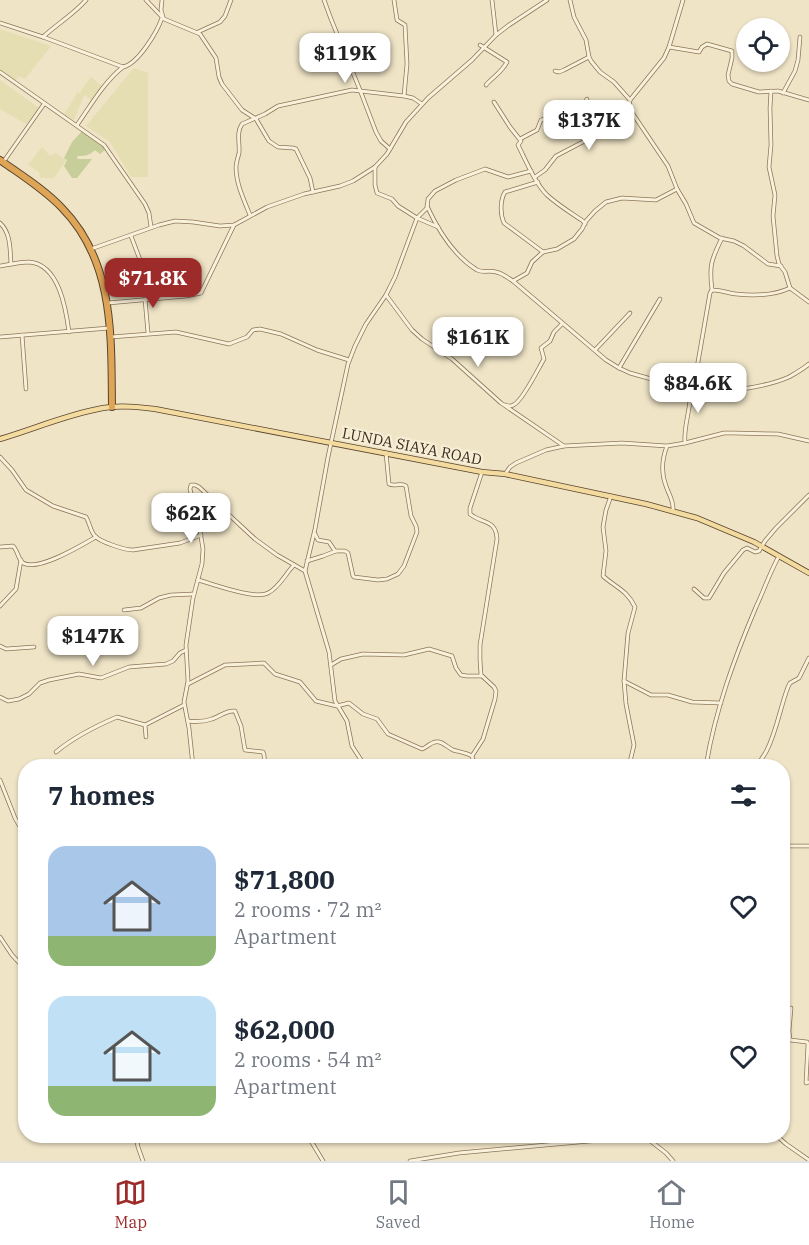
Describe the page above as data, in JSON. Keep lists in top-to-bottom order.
{
  "streets": {
    "main road": ["LUNDA SIAYA ROAD"]
  },
  "page": {
    "price": [
      "$119K",
      "$137K",
      "$71.8K",
      "$161K",
      "$84.6K",
      "$62K",
      "$147K"
    ],
    "heading": "7 homes",
    "list": [
      {
        "name": "$71,800",
        "note": "2 rooms · 72 m² · Apartment"
      },
      {
        "name": "$62,000",
        "note": "2 rooms · 54 m² · Apartment"
      }
    ],
    "tabs": ["Map", "Saved", "Home"]
  }
}
